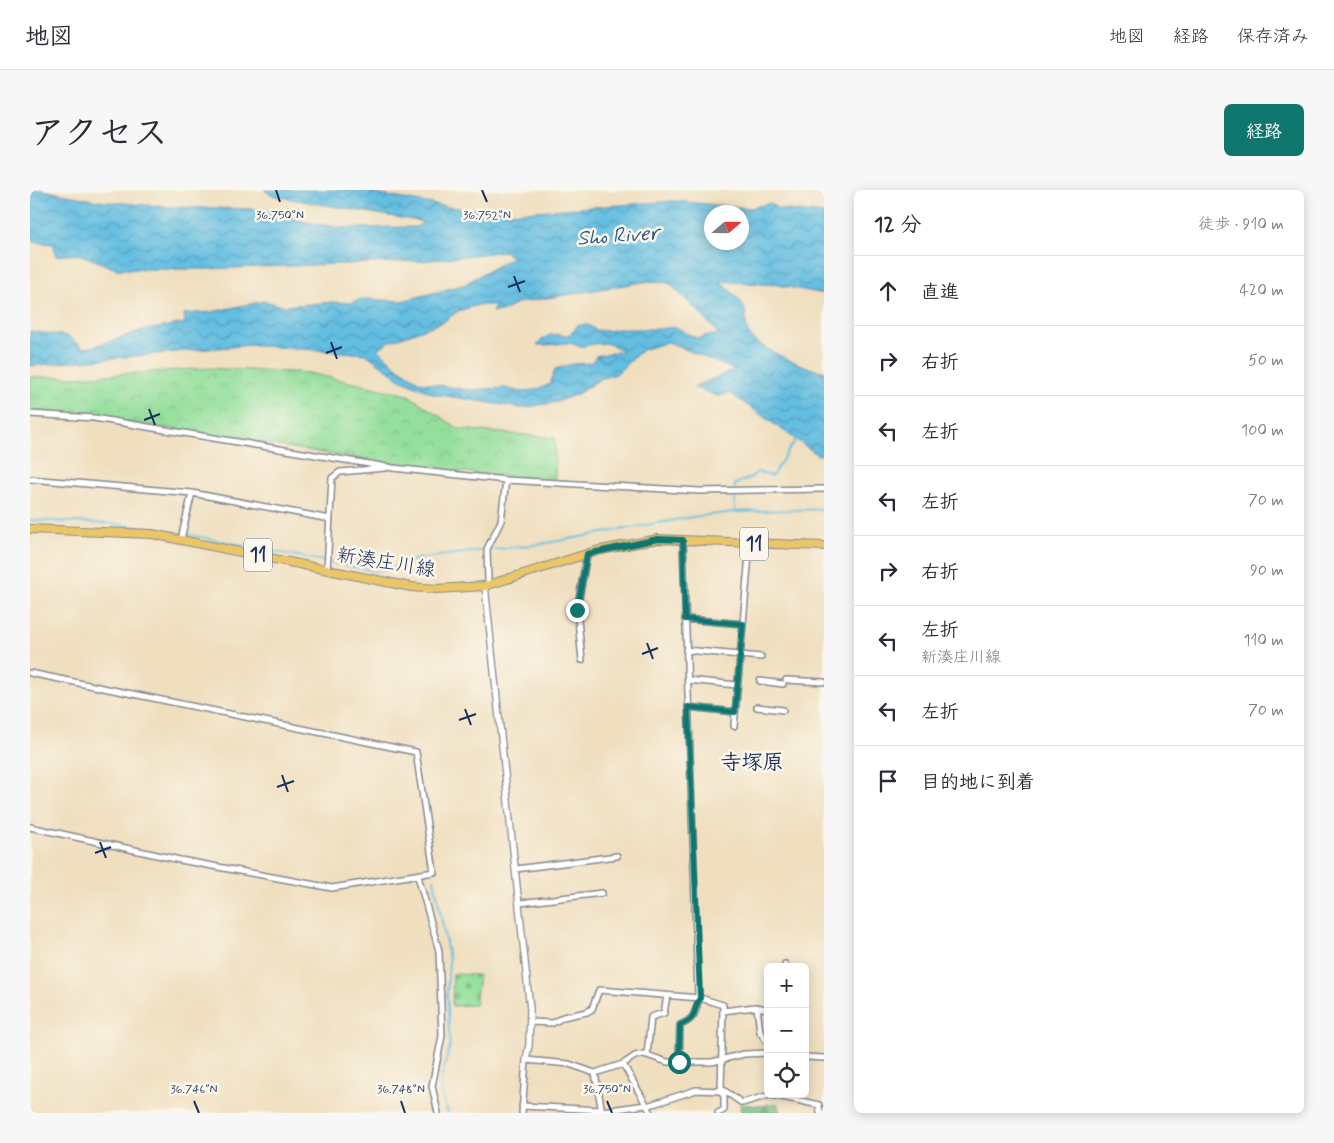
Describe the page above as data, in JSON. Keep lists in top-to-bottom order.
{
  "streets": {
    "main road": ["11", "新湊庄川線"]
  },
  "districts": ["寺塚原"],
  "water": ["Sho River"],
  "north": "right",
  "page": {
    "header": "地図",
    "nav": ["地図", "経路", "保存済み"],
    "title": "アクセス",
    "buttons": "経路",
    "heading": ["12 分", "徒歩 · 910 m"],
    "list": [
      ["直進", "420 m"],
      ["右折", "50 m"],
      ["左折", "100 m"],
      ["左折", "70 m"],
      ["右折", "90 m"],
      ["左折", "新湊庄川線", "110 m"],
      ["左折", "70 m"],
      "目的地に到着"
    ],
    "map_buttons": ["+", "−"]
  },
  "coordinates": [
    "36.750°N",
    "36.752°N",
    "36.746°N",
    "36.748°N"
  ]
}
